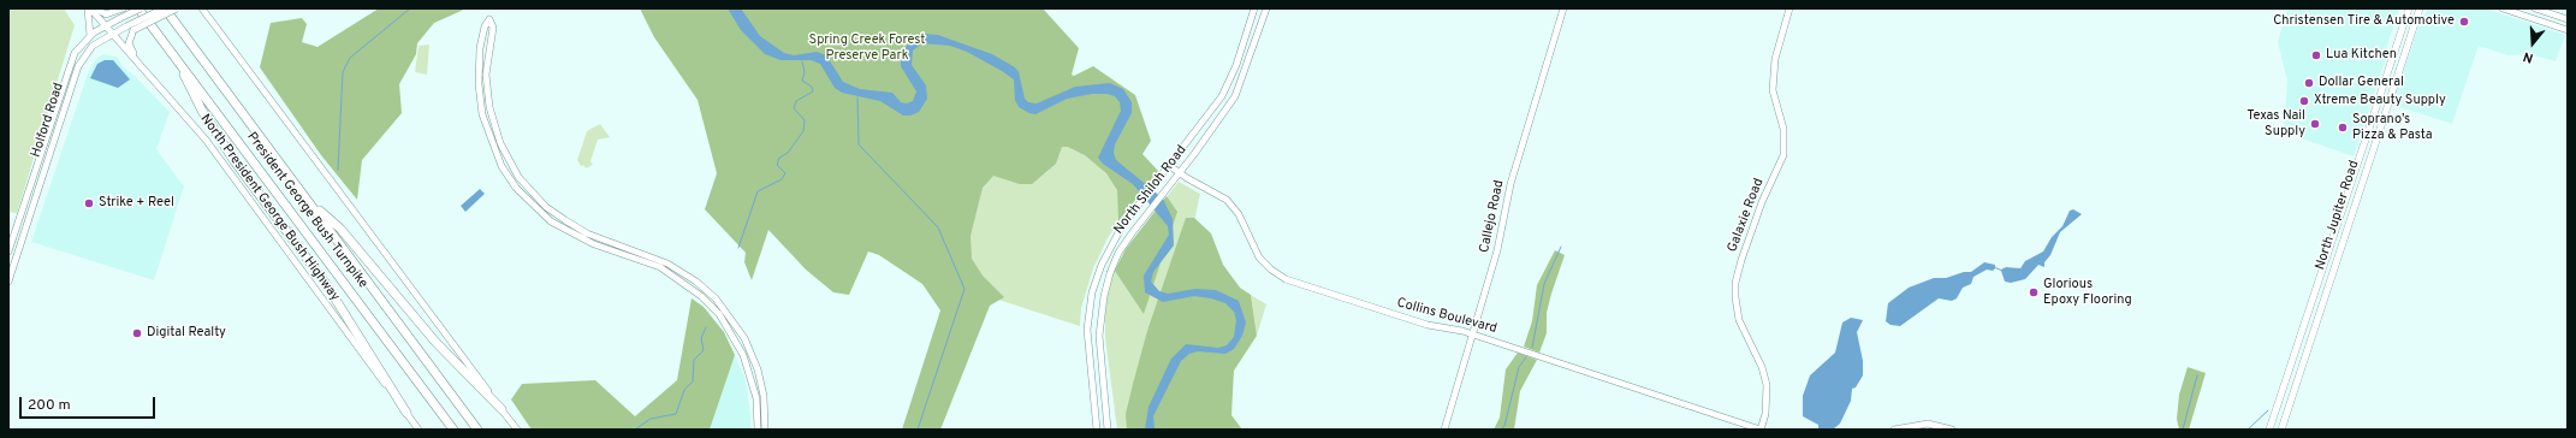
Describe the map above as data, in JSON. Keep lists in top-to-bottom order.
{
  "streets": {
    "highway": ["President George Bush Turnpike"],
    "main road": ["North Jupiter Road"],
    "street": [
      "Holford Road",
      "North Shiloh Road",
      "North President George Bush Highway",
      "Galaxie Road",
      "Callejo Road",
      "Collins Boulevard"
    ]
  },
  "crossings": [
    ["Holford Road", "North President George Bush Highway"],
    ["Holford Road", "President George Bush Turnpike"],
    ["North Shiloh Road", "Collins Boulevard"],
    ["Galaxie Road", "Collins Boulevard"],
    ["Callejo Road", "Collins Boulevard"]
  ],
  "parks": ["Spring Creek Forest Preserve Park"],
  "places": [
    "Christensen Tire & Automotive",
    "Lua Kitchen",
    "Dollar General",
    "Xtreme Beauty Supply",
    "Texas Nail Supply",
    "Soprano’s Pizza & Pasta",
    "Strike + Reel",
    "Glorious Epoxy Flooring",
    "Digital Realty"
  ],
  "scale_bar": "200 m",
  "north": "bottom"
}
